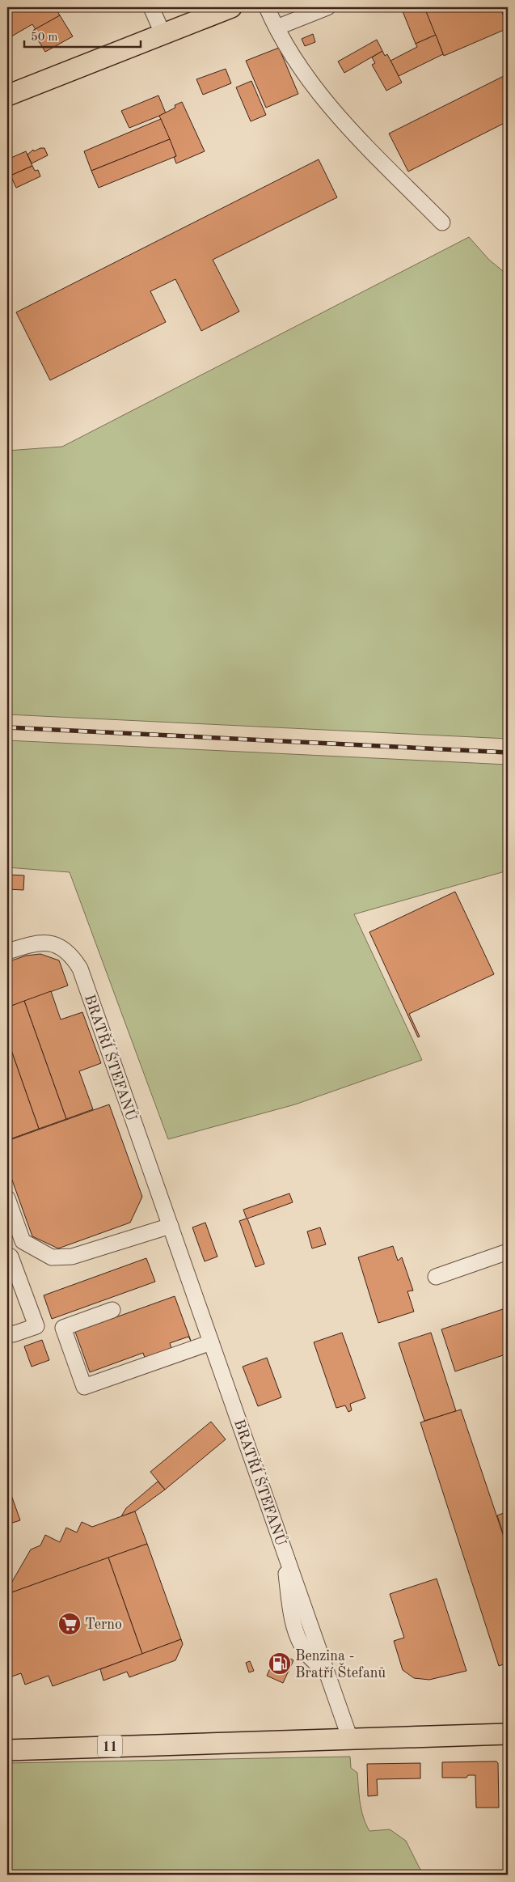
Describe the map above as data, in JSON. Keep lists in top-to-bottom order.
{
  "streets": {
    "main road": ["11"],
    "street": ["BRATŘÍ ŠTEFANŮ"]
  },
  "crossings": [
    ["BRATŘÍ ŠTEFANŮ", "11"]
  ],
  "places": {
    "supermarket": ["Terno"],
    "fuel station": ["Benzina - Bratří Štefanů"]
  },
  "scale_bar": "50 m"
}
